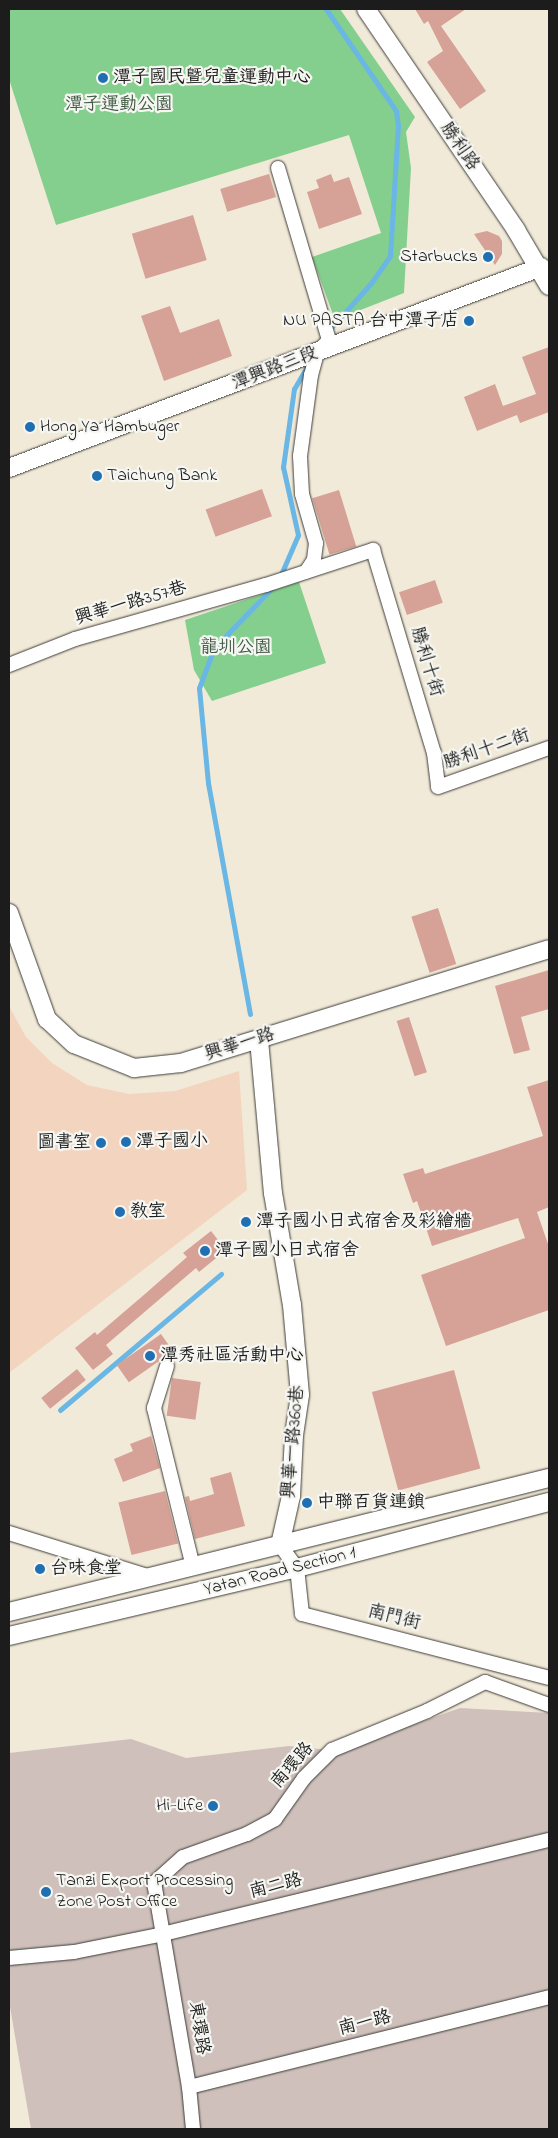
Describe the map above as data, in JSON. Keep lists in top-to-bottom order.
{
  "streets": {
    "street": [
      "勝利路",
      "潭興路三段",
      "興華一路357巷",
      "勝利十街",
      "勝利十二街",
      "興華一路",
      "興華一路360巷",
      "Yatan Road Section 1",
      "南門街",
      "南環路",
      "南二路",
      "南一路",
      "東環路"
    ]
  },
  "crossings": [
    ["勝利路", "潭興路三段"],
    ["興華一路357巷", "勝利十街"],
    ["勝利十街", "勝利十二街"],
    ["興華一路", "興華一路360巷"],
    ["興華一路360巷", "Yatan Road Section 1"],
    ["Yatan Road Section 1", "南門街"],
    ["南環路", "南二路"],
    ["南環路", "東環路"],
    ["南二路", "東環路"],
    ["南一路", "東環路"]
  ],
  "parks": ["潭子運動公園", "龍圳公園"],
  "places": [
    "潭子國民暨兒童運動中心",
    "Starbucks",
    "NU PASTA 台中潭子店",
    "Hong Ya Hambuger",
    "Taichung Bank",
    "潭子國小",
    "圖書室",
    "教室",
    "潭子國小日式宿舍及彩繪牆",
    "潭子國小日式宿舍",
    "潭秀社區活動中心",
    "中聯百貨連鎖",
    "台味食堂",
    "Hi-Life",
    "Tanzi Export Processing Zone Post Office"
  ]
}
